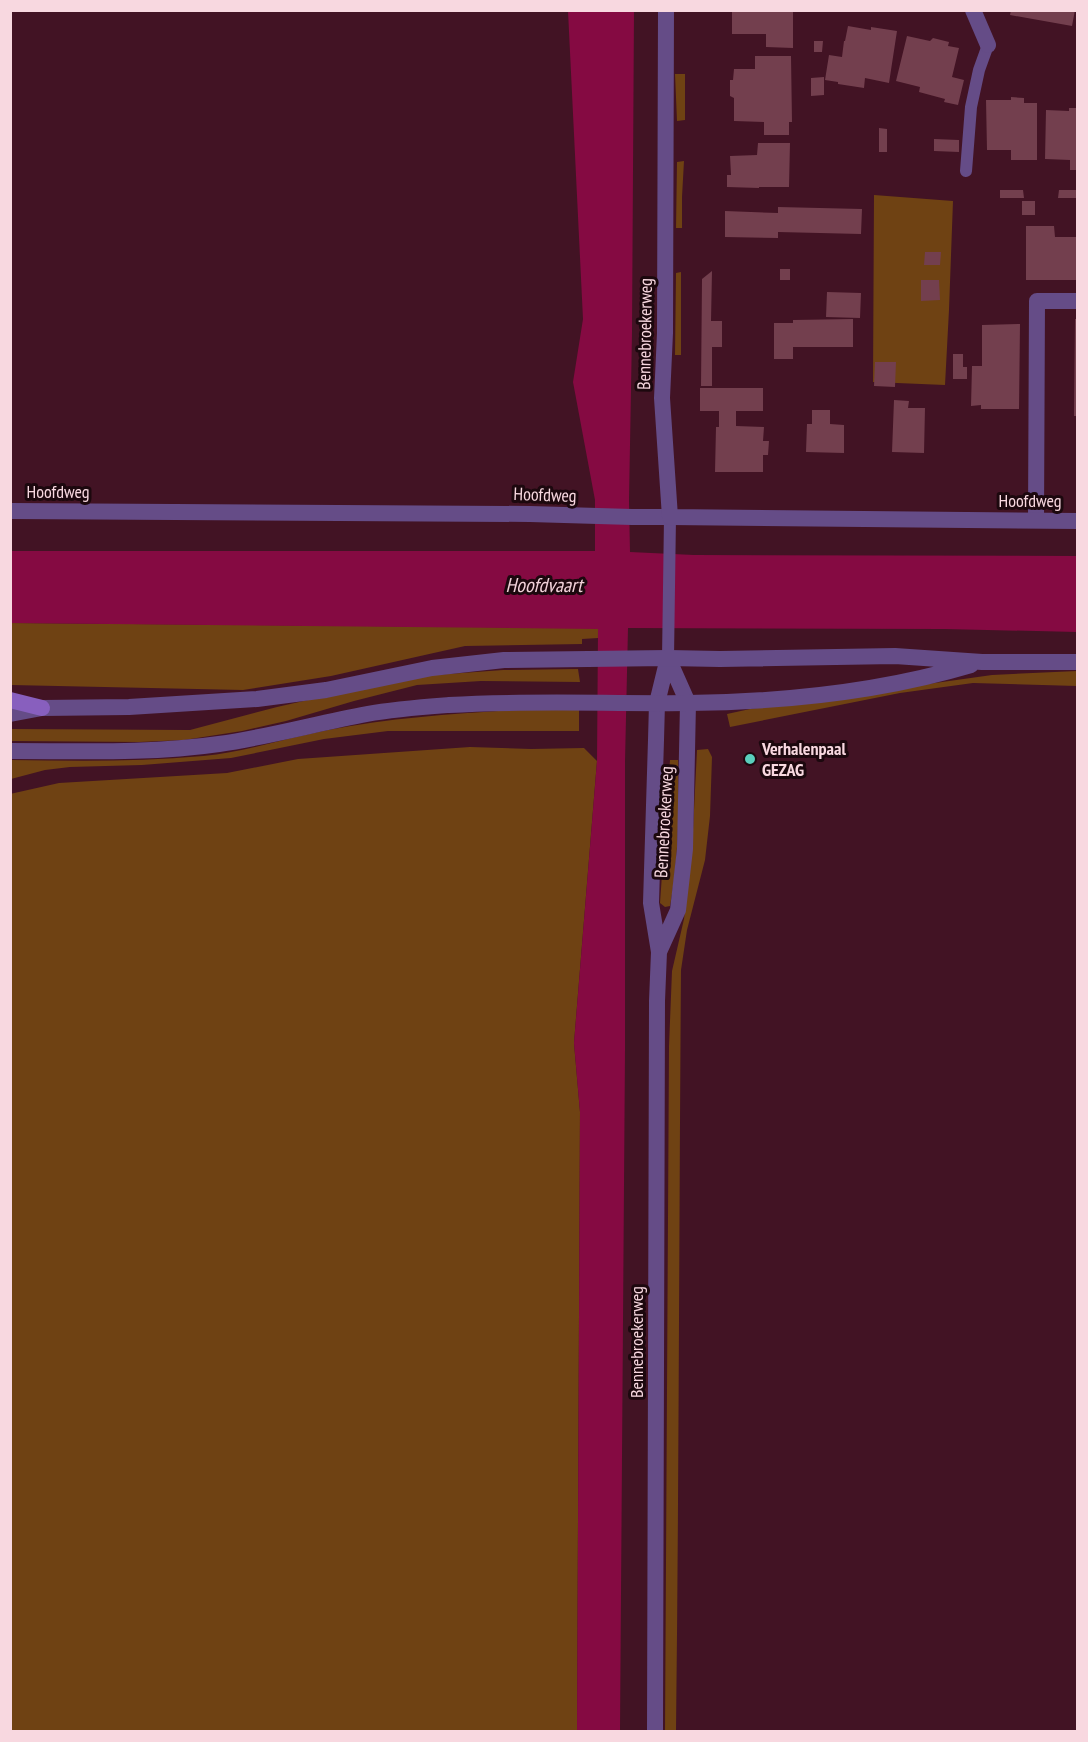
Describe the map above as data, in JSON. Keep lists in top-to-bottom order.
{
  "streets": {
    "street": ["Bennebroekerweg", "Hoofdweg"]
  },
  "crossings": [
    ["Bennebroekerweg", "Hoofdweg"]
  ],
  "water": ["Hoofdvaart"],
  "places": ["Verhalenpaal GEZAG"]
}
